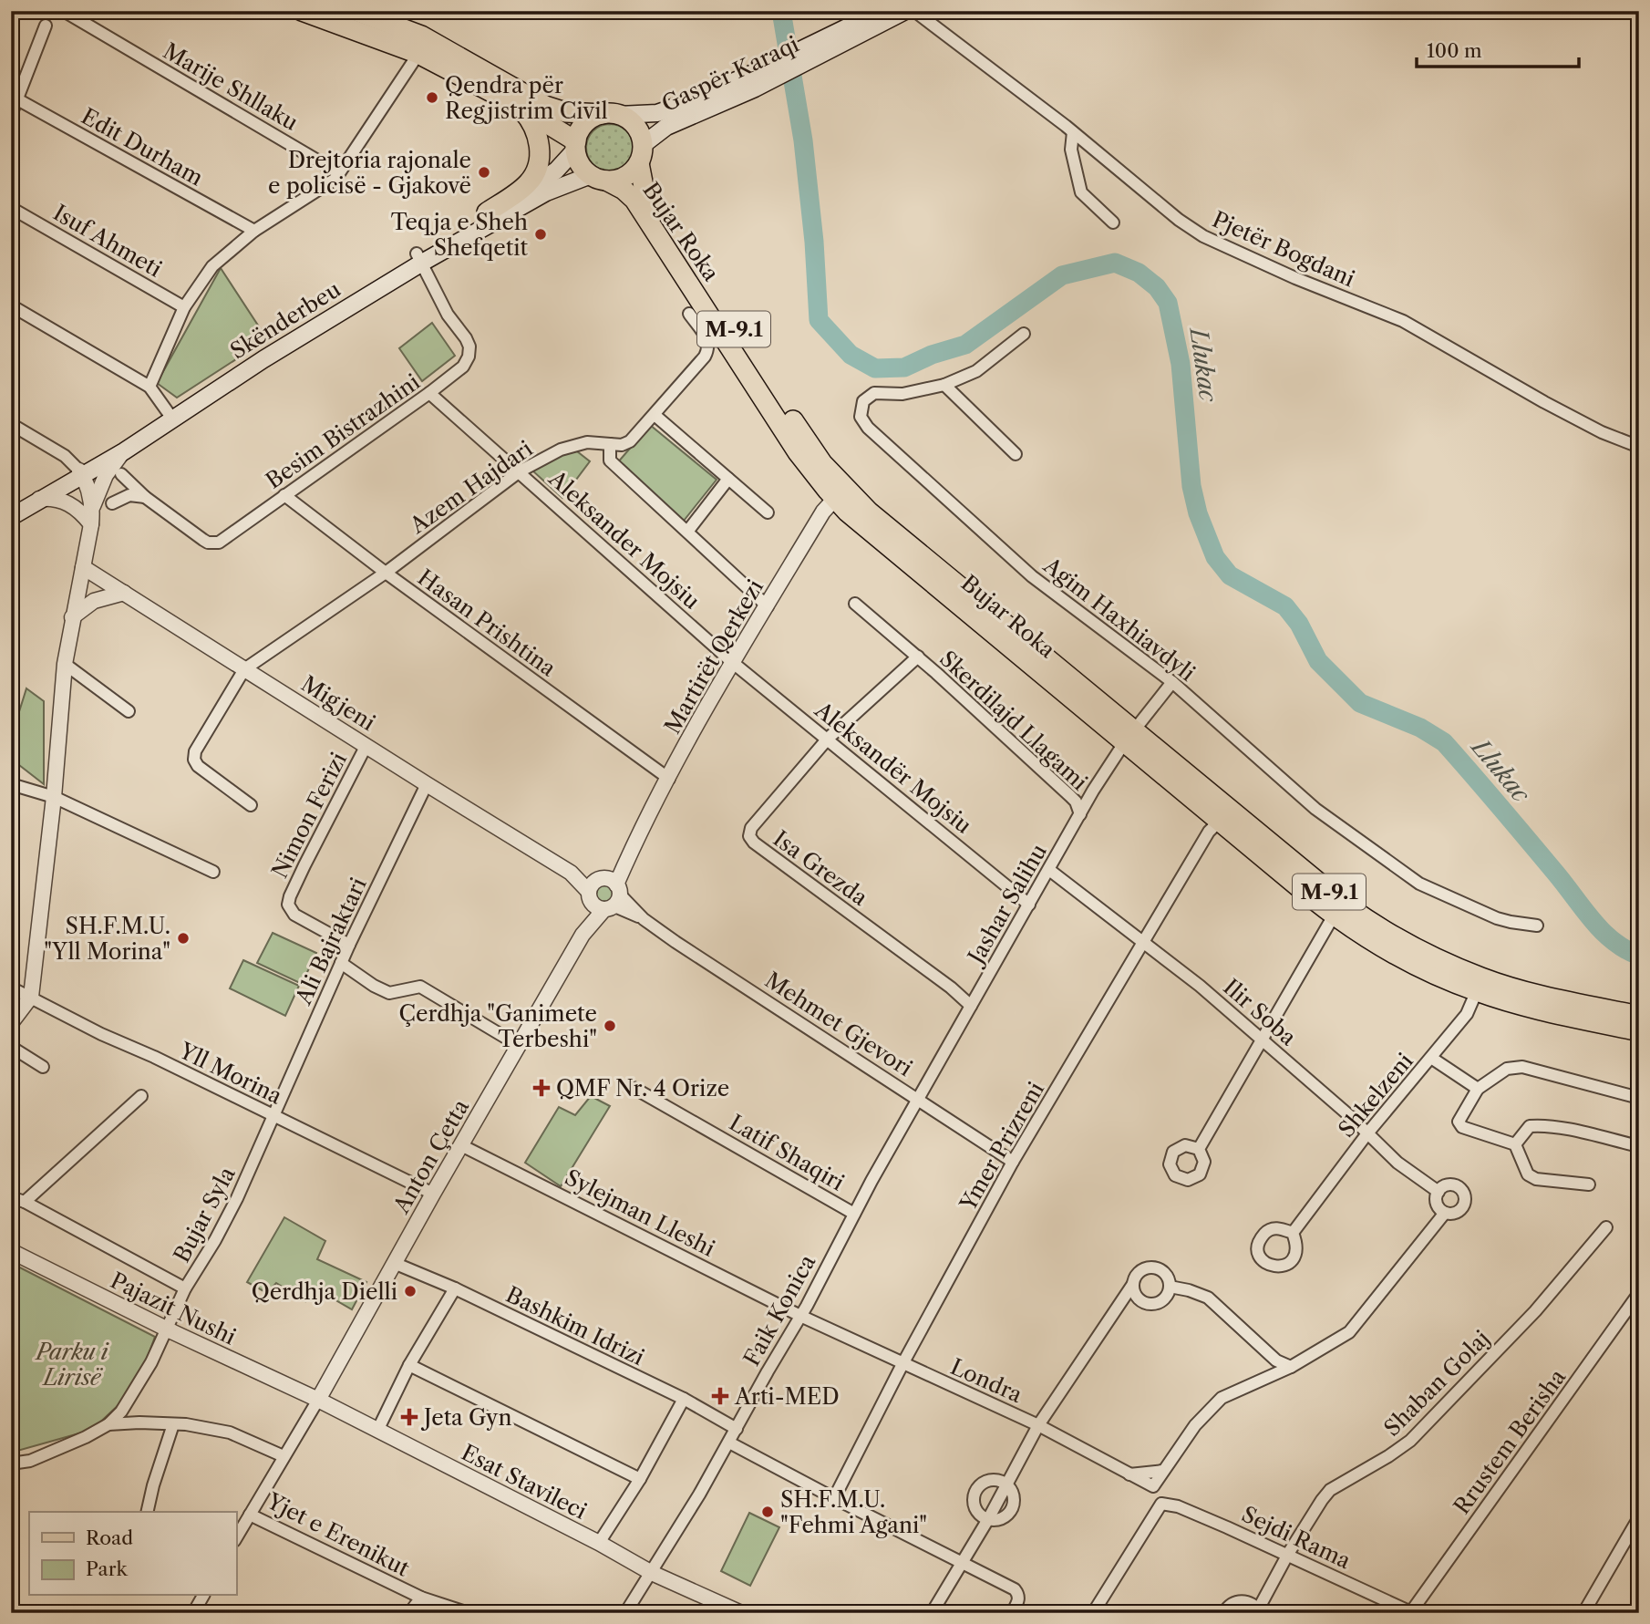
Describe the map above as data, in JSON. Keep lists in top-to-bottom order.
{
  "streets": {
    "main road": [
      "Gaspër Karaqi",
      "Bujar Roka",
      "Skënderbeu",
      "M-9.1"
    ],
    "street": [
      "Marije Shllaku",
      "Edit Durham",
      "Isuf Ahmeti",
      "Pjetër Bogdani",
      "Besim Bistrazhini",
      "Azem Hajdari",
      "Aleksander Mojsiu",
      "Agim Haxhiavdyli",
      "Hasan Prishtina",
      "Martirët Qerkezi",
      "Migjeni",
      "Skerdilajd Llagami",
      "Aleksandër Mojsiu",
      "Nimon Ferizi",
      "Isa Grezda",
      "Jashar Salihu",
      "Ali Bajraktari",
      "Ilir Soba",
      "Mehmet Gjevori",
      "Yll Morina",
      "Shkelzeni",
      "Ymer Prizreni",
      "Latif Shaqiri",
      "Anton Çetta",
      "Sylejman Lleshi",
      "Bujar Syla",
      "Pajazit Nushi",
      "Faik Konica",
      "Bashkim Idrizi",
      "Londra",
      "Shaban Golaj",
      "Rrustem Berisha",
      "Esat Stavileci",
      "Yjet e Erenikut",
      "Sejdi Rama"
    ]
  },
  "crossings": [
    ["Gaspër Karaqi", "Bujar Roka"],
    ["Gaspër Karaqi", "Skënderbeu"],
    ["Gaspër Karaqi", "M-9.1"],
    ["Bujar Roka", "Skënderbeu"],
    ["Bujar Roka", "M-9.1"],
    ["Bujar Roka", "Martirët Qerkezi"],
    ["Bujar Roka", "Jashar Salihu"],
    ["Bujar Roka", "Shkelzeni"],
    ["Bujar Roka", "Ymer Prizreni"],
    ["Skënderbeu", "M-9.1"],
    ["Skënderbeu", "Besim Bistrazhini"],
    ["M-9.1", "Shkelzeni"],
    ["Besim Bistrazhini", "Aleksander Mojsiu"],
    ["Besim Bistrazhini", "Hasan Prishtina"],
    ["Azem Hajdari", "Aleksander Mojsiu"],
    ["Azem Hajdari", "Hasan Prishtina"],
    ["Azem Hajdari", "Migjeni"],
    ["Aleksander Mojsiu", "Martirët Qerkezi"],
    ["Aleksander Mojsiu", "Aleksandër Mojsiu"],
    ["Hasan Prishtina", "Martirët Qerkezi"],
    ["Martirët Qerkezi", "Migjeni"],
    ["Martirët Qerkezi", "Aleksandër Mojsiu"],
    ["Martirët Qerkezi", "Mehmet Gjevori"],
    ["Martirët Qerkezi", "Anton Çetta"],
    ["Migjeni", "Nimon Ferizi"],
    ["Migjeni", "Ali Bajraktari"],
    ["Migjeni", "Mehmet Gjevori"],
    ["Migjeni", "Anton Çetta"],
    ["Skerdilajd Llagami", "Aleksandër Mojsiu"],
    ["Skerdilajd Llagami", "Isa Grezda"],
    ["Skerdilajd Llagami", "Jashar Salihu"],
    ["Aleksandër Mojsiu", "Isa Grezda"],
    ["Aleksandër Mojsiu", "Jashar Salihu"],
    ["Nimon Ferizi", "Ali Bajraktari"],
    ["Isa Grezda", "Jashar Salihu"],
    ["Jashar Salihu", "Ilir Soba"],
    ["Jashar Salihu", "Mehmet Gjevori"],
    ["Jashar Salihu", "Faik Konica"],
    ["Ali Bajraktari", "Yll Morina"],
    ["Ali Bajraktari", "Bujar Syla"],
    ["Ilir Soba", "Shkelzeni"],
    ["Ilir Soba", "Ymer Prizreni"],
    ["Mehmet Gjevori", "Ymer Prizreni"],
    ["Mehmet Gjevori", "Anton Çetta"],
    ["Mehmet Gjevori", "Faik Konica"],
    ["Yll Morina", "Anton Çetta"],
    ["Yll Morina", "Bujar Syla"],
    ["Ymer Prizreni", "Londra"],
    ["Latif Shaqiri", "Faik Konica"],
    ["Anton Çetta", "Sylejman Lleshi"],
    ["Anton Çetta", "Pajazit Nushi"],
    ["Anton Çetta", "Bashkim Idrizi"],
    ["Anton Çetta", "Esat Stavileci"],
    ["Anton Çetta", "Yjet e Erenikut"],
    ["Sylejman Lleshi", "Faik Konica"],
    ["Sylejman Lleshi", "Londra"],
    ["Bujar Syla", "Pajazit Nushi"],
    ["Pajazit Nushi", "Esat Stavileci"],
    ["Pajazit Nushi", "Yjet e Erenikut"],
    ["Faik Konica", "Bashkim Idrizi"],
    ["Faik Konica", "Londra"],
    ["Faik Konica", "Esat Stavileci"],
    ["Shaban Golaj", "Sejdi Rama"],
    ["Rrustem Berisha", "Sejdi Rama"],
    ["Esat Stavileci", "Yjet e Erenikut"]
  ],
  "water": ["Llukac"],
  "parks": ["Parku i Lirisë"],
  "places": {
    "other": [
      "Qendra për Regjistrim Civil",
      "Drejtoria rajonale e policisë - Gjakovë",
      "Teqja e Sheh Shefqetit",
      "SH.F.M.U. \"Yll Morina\"",
      "Çerdhja \"Ganimete Terbeshi\"",
      "Qerdhja Dielli",
      "SH.F.M.U. \"Fehmi Agani\""
    ],
    "health": ["QMF Nr. 4 Orize", "Arti-MED", "Jeta Gyn"]
  },
  "legend": ["Road", "Park"],
  "scale_bar": "100 m"
}
